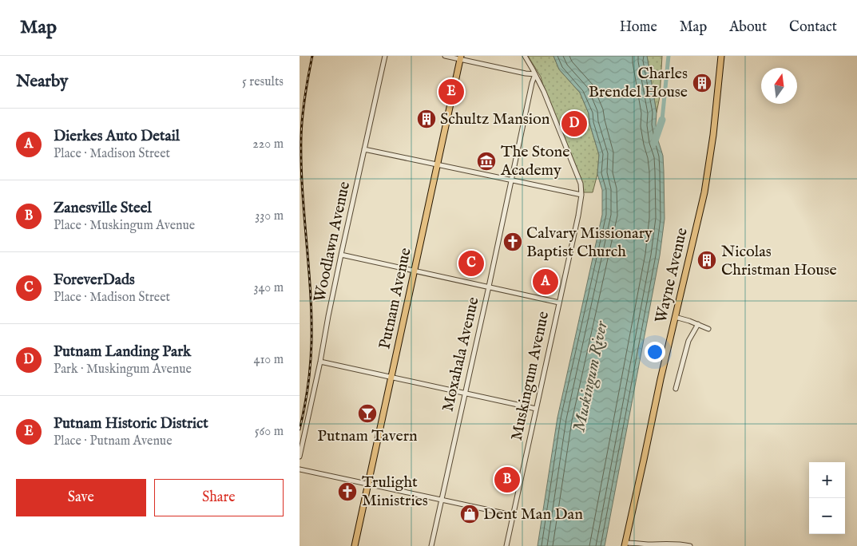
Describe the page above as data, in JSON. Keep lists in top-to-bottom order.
{
  "streets": {
    "main road": ["Wayne Avenue", "Putnam Avenue"],
    "street": ["Woodlawn Avenue", "Moxahala Avenue", "Muskingum Avenue"]
  },
  "crossings": [
    ["Moxahala Avenue", "Muskingum Avenue"]
  ],
  "water": ["Muskingum River"],
  "places": {
    "building": ["Charles Brendel House", "Schultz Mansion", "Nicolas Christman House"],
    "museum": ["The Stone Academy"],
    "church": ["Calvary Missionary Baptist Church", "Trulight Ministries"],
    "bar": ["Putnam Tavern"],
    "shop": ["Dent Man Dan"]
  },
  "north": "top",
  "page": {
    "header": "Map",
    "nav": [
      "Home",
      "Map",
      "About",
      "Contact"
    ],
    "heading": ["Nearby", "5 results"],
    "pins": [
      "E",
      "D",
      "C",
      "A",
      "B"
    ],
    "list": [
      {
        "mark": "A",
        "name": "Dierkes Auto Detail",
        "note": "Place · Madison Street",
        "value": "220 m"
      },
      {
        "mark": "B",
        "name": "Zanesville Steel",
        "note": "Place · Muskingum Avenue",
        "value": "330 m"
      },
      {
        "mark": "C",
        "name": "ForeverDads",
        "note": "Place · Madison Street",
        "value": "340 m"
      },
      {
        "mark": "D",
        "name": "Putnam Landing Park",
        "note": "Park · Muskingum Avenue",
        "value": "410 m"
      },
      {
        "mark": "E",
        "name": "Putnam Historic District",
        "note": "Place · Putnam Avenue",
        "value": "560 m"
      }
    ],
    "map_buttons": ["+", "−"],
    "buttons": ["Save", "Share"]
  }
}
